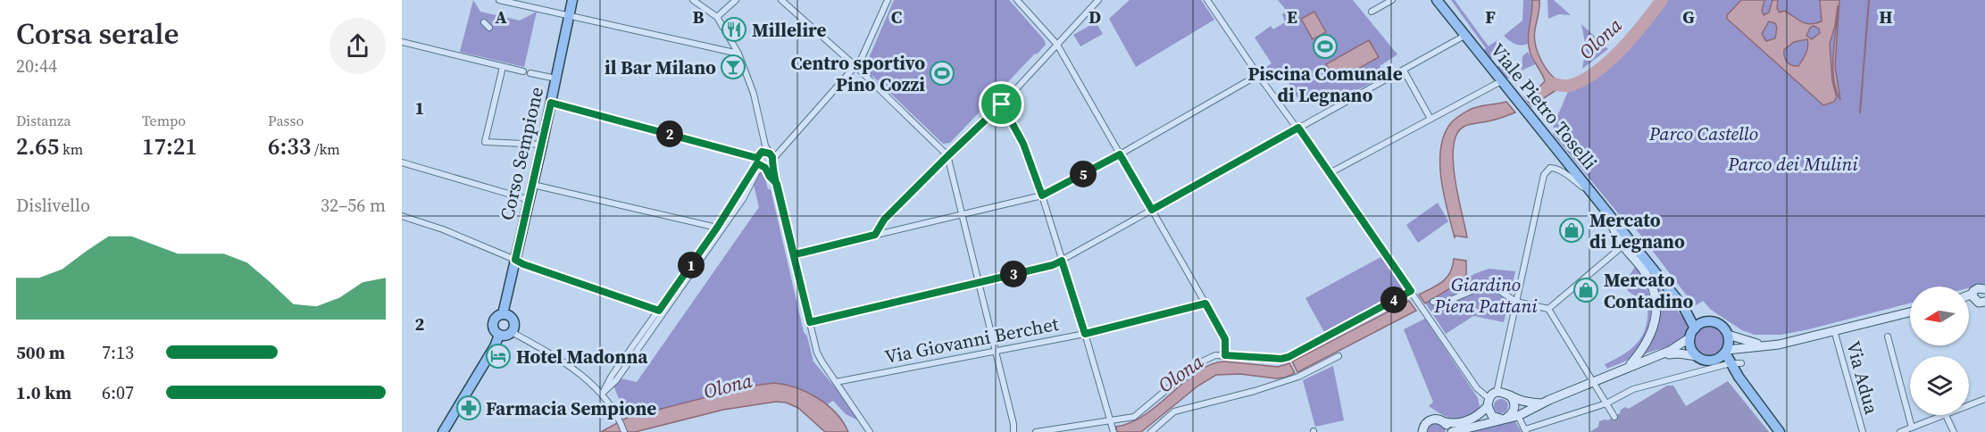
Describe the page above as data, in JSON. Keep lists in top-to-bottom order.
{
  "streets": {
    "main road": ["Viale Pietro Toselli", "Corso Sempione"],
    "street": ["Via Giovanni Berchet", "Via Adua"]
  },
  "water": ["Olona"],
  "parks": ["Parco Castello", "Parco dei Mulini", "Giardino Piera Pattani"],
  "places": {
    "restaurant": ["Millelire"],
    "sports": ["Piscina Comunale di Legnano", "Centro sportivo Pino Cozzi"],
    "bar": ["il Bar Milano"],
    "shop": ["Mercato di Legnano", "Mercato Contadino"],
    "hotel": ["Hotel Madonna"],
    "pharmacy": ["Farmacia Sempione"]
  },
  "north": "left",
  "page": {
    "heading": ["Corsa serale", "20:44"],
    "stats": [
      ["Distanza", "2.65 km"],
      ["Tempo", "17:21"],
      ["Passo", "6:33 /km"]
    ],
    "pins": [
      "2",
      "5",
      "1",
      "3",
      "4"
    ],
    "chart": ["Dislivello", "32–56 m"],
    "list": [
      {
        "name": "500 m",
        "note": "7:13"
      },
      {
        "name": "1.0 km",
        "note": "6:07"
      }
    ]
  },
  "grid": {
    "columns": [
      "A",
      "B",
      "C",
      "D",
      "E",
      "F",
      "G",
      "H"
    ],
    "rows": ["1", "2"]
  }
}
